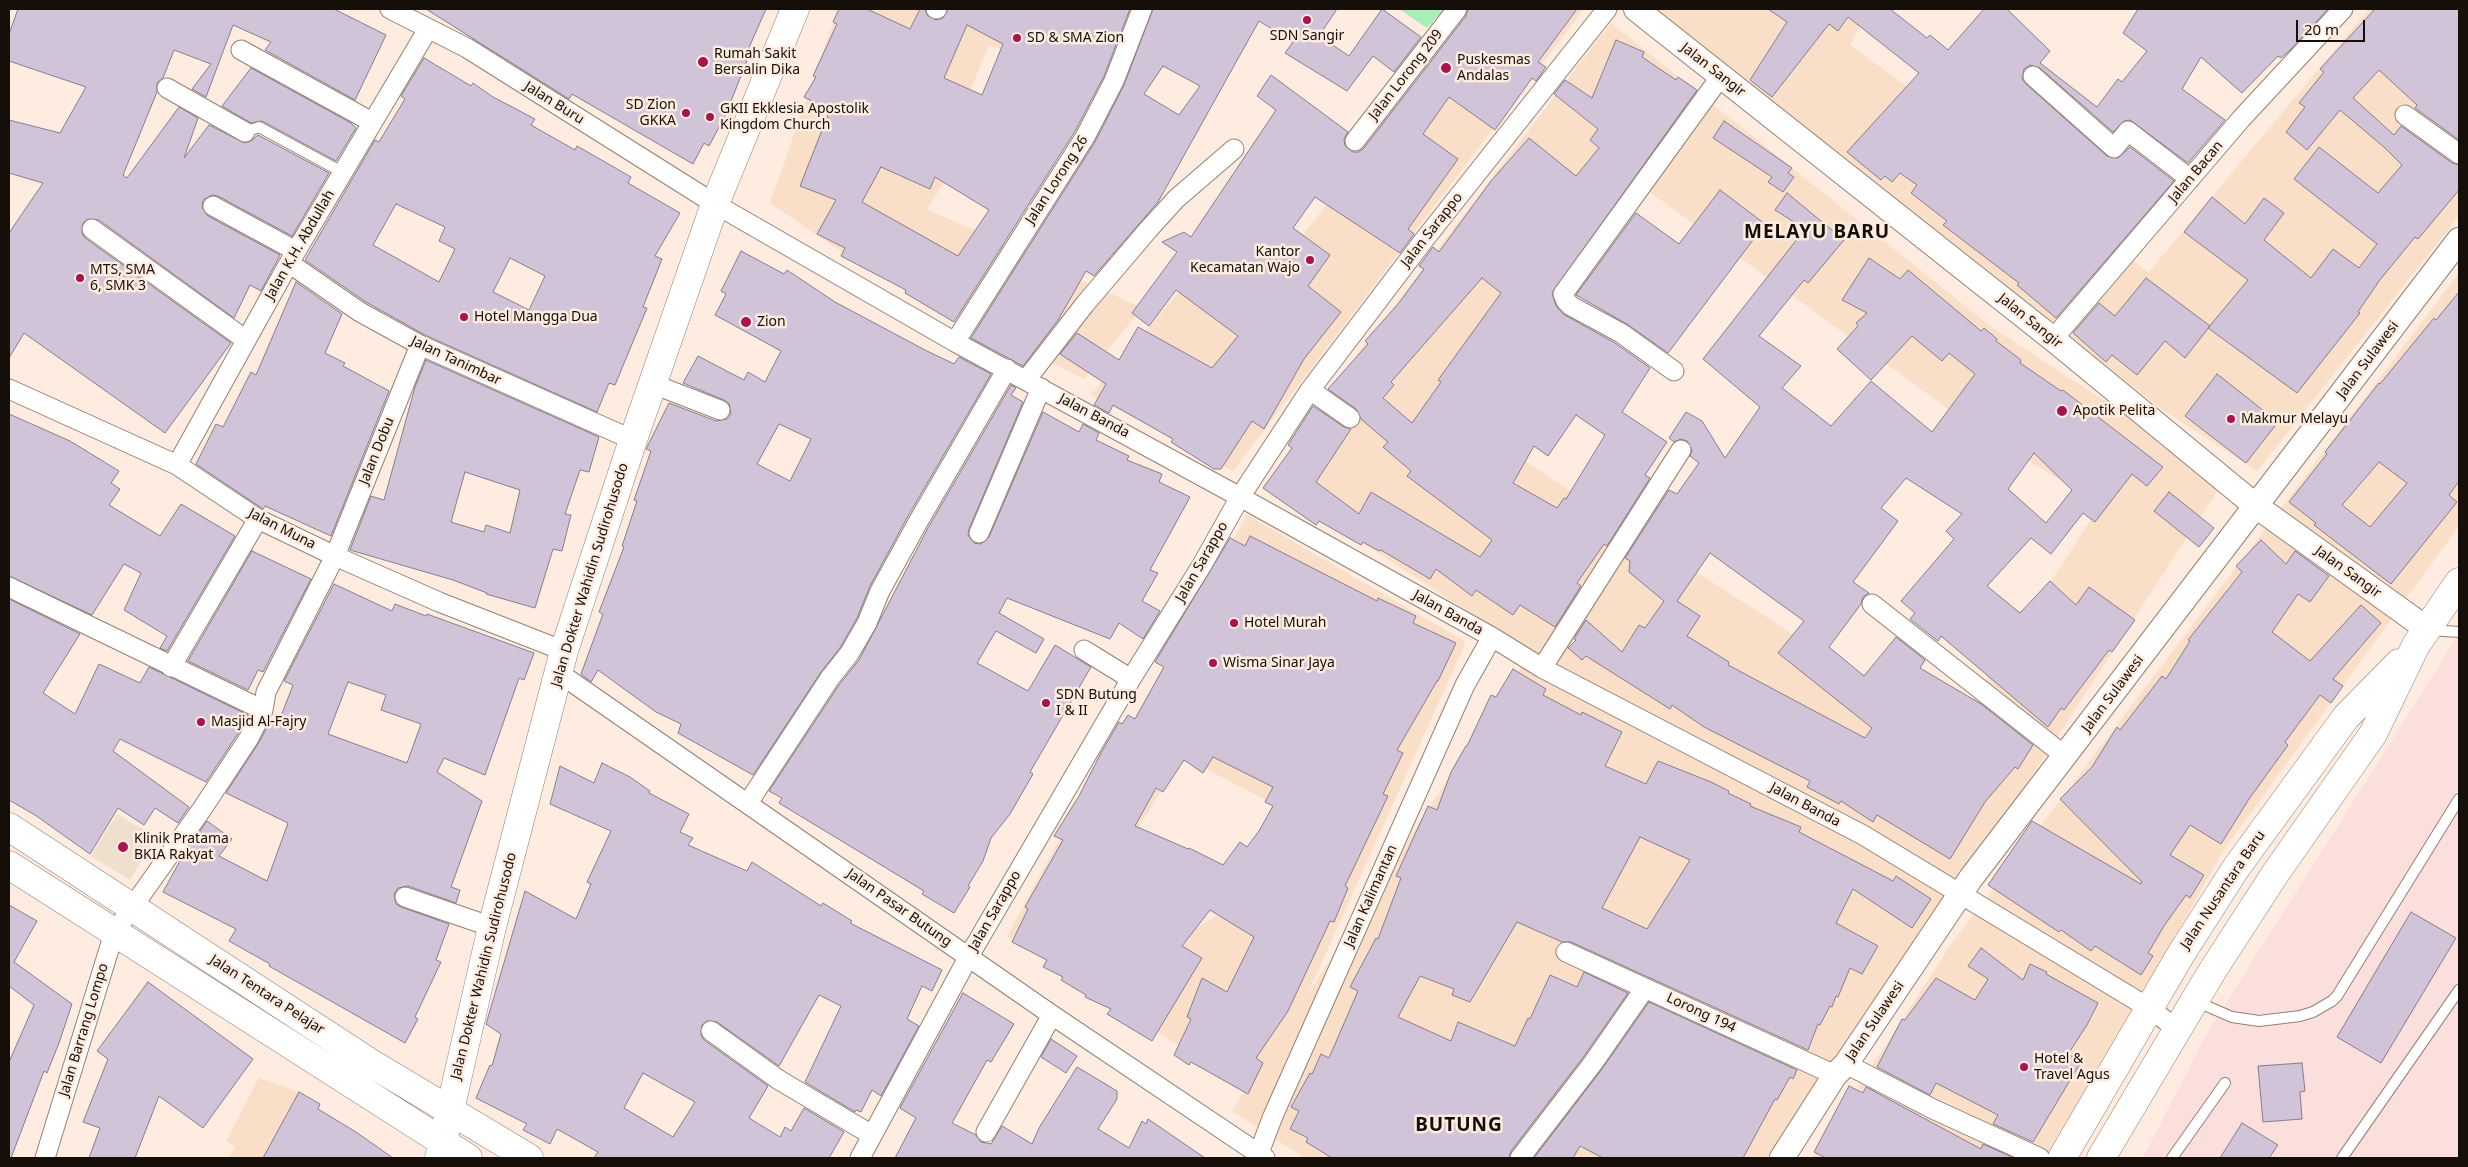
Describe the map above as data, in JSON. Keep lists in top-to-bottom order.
{
  "streets": {
    "main road": ["Jalan Dokter Wahidin Sudirohusodo", "Jalan Nusantara Baru", "Jalan Tentara Pelajar"],
    "street": [
      "Jalan Sangir",
      "Jalan Lorong 209",
      "Jalan Buru",
      "Jalan Bacan",
      "Jalan Lorong 26",
      "Jalan Sarappo",
      "Jalan K.H. Abdullah",
      "Jalan Sulawesi",
      "Jalan Tanimbar",
      "Jalan Banda",
      "Jalan Dobu",
      "Jalan Muna",
      "Jalan Kalimantan",
      "Jalan Pasar Butung",
      "Lorong 194",
      "Jalan Barrang Lompo"
    ]
  },
  "crossings": [
    ["Jalan Sangir", "Jalan Bacan"],
    ["Jalan Sangir", "Jalan Sulawesi"],
    ["Jalan Sangir", "Jalan Nusantara Baru"],
    ["Jalan Buru", "Jalan K.H. Abdullah"],
    ["Jalan Buru", "Jalan Banda"],
    ["Jalan Buru", "Jalan Dokter Wahidin Sudirohusodo"],
    ["Jalan Lorong 26", "Jalan Banda"],
    ["Jalan Sarappo", "Jalan Banda"],
    ["Jalan Sarappo", "Jalan Pasar Butung"],
    ["Jalan K.H. Abdullah", "Jalan Tanimbar"],
    ["Jalan K.H. Abdullah", "Jalan Muna"],
    ["Jalan Sulawesi", "Jalan Banda"],
    ["Jalan Sulawesi", "Lorong 194"],
    ["Jalan Tanimbar", "Jalan Dobu"],
    ["Jalan Tanimbar", "Jalan Dokter Wahidin Sudirohusodo"],
    ["Jalan Banda", "Jalan Dokter Wahidin Sudirohusodo"],
    ["Jalan Banda", "Jalan Nusantara Baru"],
    ["Jalan Banda", "Jalan Kalimantan"],
    ["Jalan Dobu", "Jalan Muna"],
    ["Jalan Dobu", "Jalan Barrang Lompo"],
    ["Jalan Muna", "Jalan Dokter Wahidin Sudirohusodo"],
    ["Jalan Muna", "Jalan Pasar Butung"],
    ["Jalan Dokter Wahidin Sudirohusodo", "Jalan Pasar Butung"],
    ["Jalan Dokter Wahidin Sudirohusodo", "Jalan Tentara Pelajar"],
    ["Jalan Kalimantan", "Jalan Pasar Butung"],
    ["Jalan Tentara Pelajar", "Jalan Barrang Lompo"]
  ],
  "districts": ["MELAYU BARU", "BUTUNG"],
  "places": [
    "SDN Sangir",
    "SD & SMA Zion",
    "Rumah Sakit Bersalin Dika",
    "Puskesmas Andalas",
    "SD Zion GKKA",
    "GKII Ekklesia Apostolik Kingdom Church",
    "Kantor Kecamatan Wajo",
    "MTS, SMA 6, SMK 3",
    "Hotel Mangga Dua",
    "Zion",
    "Apotik Pelita",
    "Makmur Melayu",
    "Hotel Murah",
    "Wisma Sinar Jaya",
    "SDN Butung I & II",
    "Masjid Al-Fajry",
    "Klinik Pratama BKIA Rakyat",
    "Hotel & Travel Agus"
  ],
  "scale_bar": "20 m"
}
